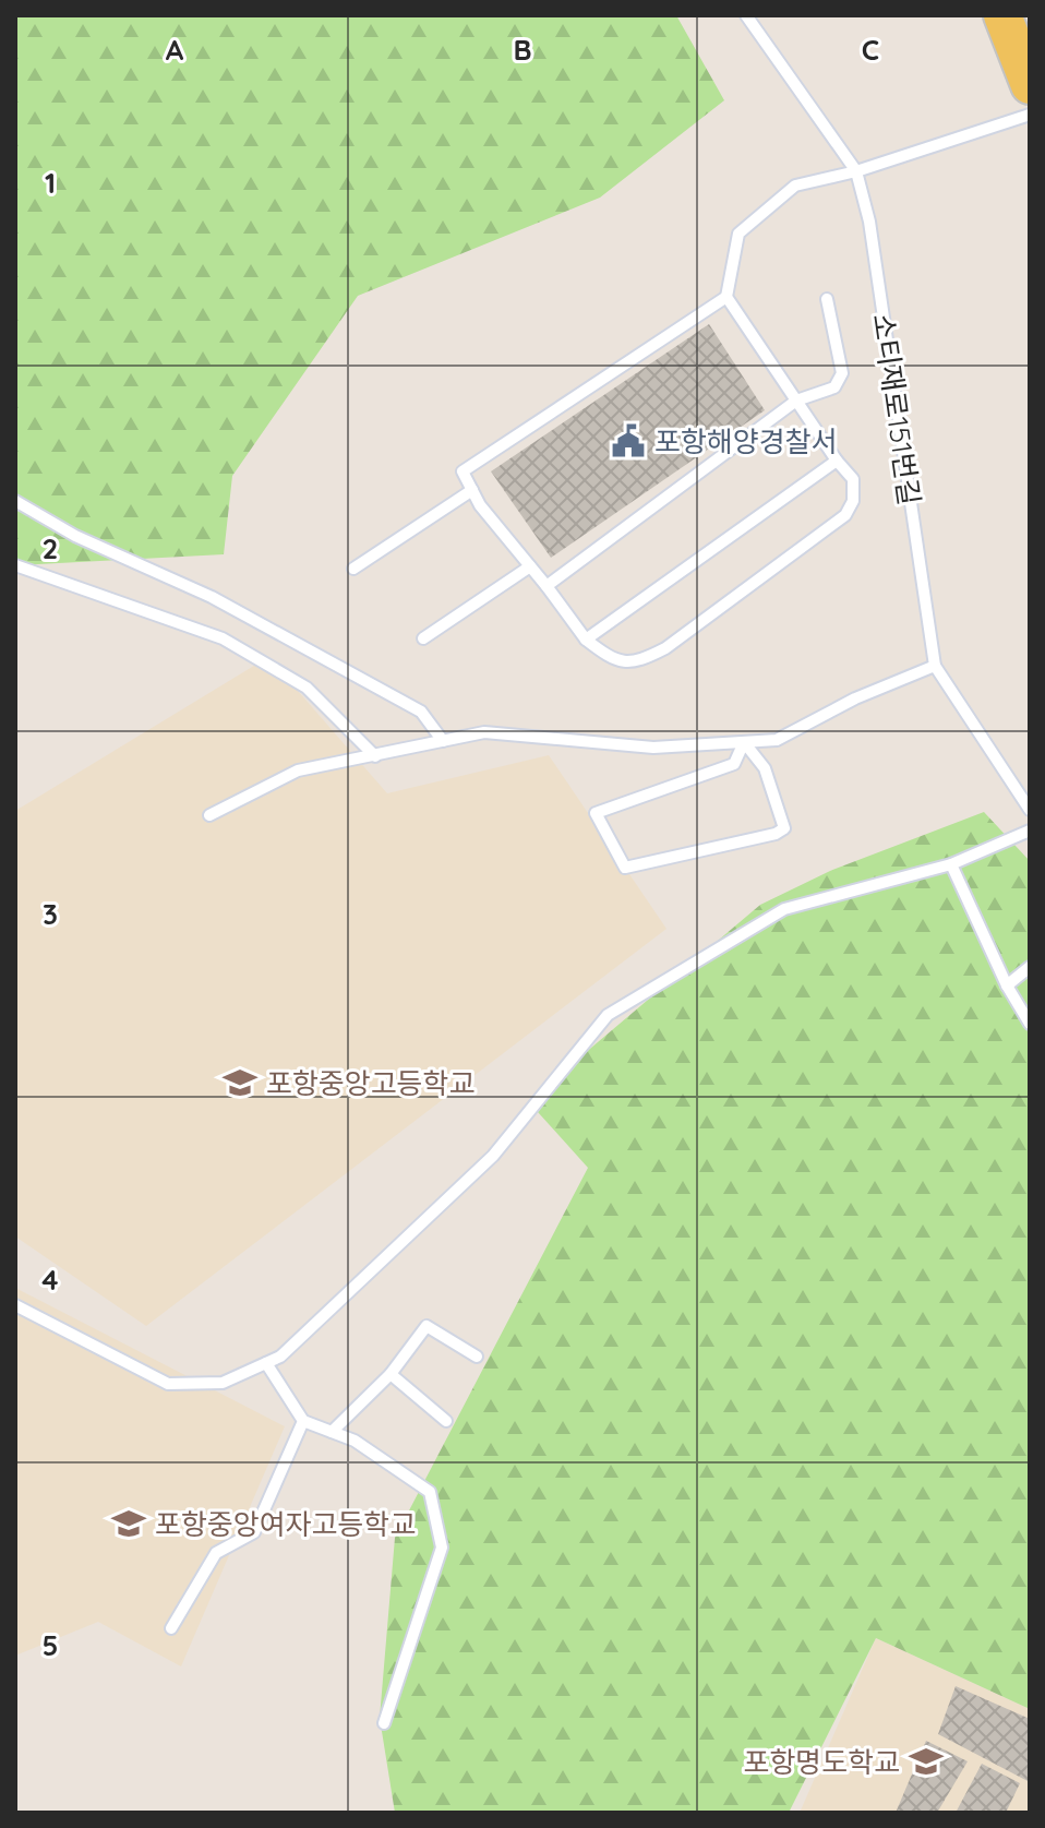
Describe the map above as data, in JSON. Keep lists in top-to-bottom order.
{
  "streets": {
    "lane": ["소티재로151번길"]
  },
  "places": {
    "public building": ["포항해양경찰서"],
    "school or university": ["포항중앙고등학교", "포항중앙여자고등학교", "포항명도학교"]
  },
  "grid": {
    "columns": ["A", "B", "C"],
    "rows": [
      "1",
      "2",
      "3",
      "4",
      "5"
    ]
  }
}
